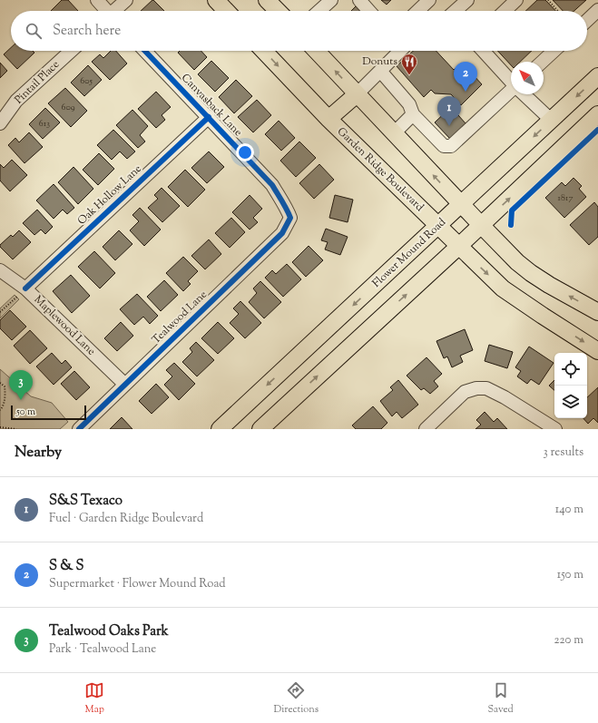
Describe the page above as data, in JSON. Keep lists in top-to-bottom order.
{
  "streets": {
    "main road": ["Garden Ridge Boulevard", "Flower Mound Road"],
    "street": [
      "Pintail Place",
      "Canvasback Lane",
      "Oak Hollow Lane",
      "Tealwood Lane",
      "Maplewood Lane"
    ]
  },
  "crossings": [
    ["Canvasback Lane", "Oak Hollow Lane"],
    ["Canvasback Lane", "Tealwood Lane"],
    ["Garden Ridge Boulevard", "Flower Mound Road"],
    ["Oak Hollow Lane", "Maplewood Lane"],
    ["Tealwood Lane", "Maplewood Lane"]
  ],
  "places": {
    "restaurant": ["Donuts"]
  },
  "house_numbers": [
    "605",
    "609",
    "613",
    "1817"
  ],
  "scale_bar": "50 m",
  "north": "top left",
  "page": {
    "search": "Search here",
    "pins": ["2", "1", "3"],
    "scale": "50 m",
    "heading": ["Nearby", "3 results"],
    "list": [
      {
        "mark": "1",
        "name": "S&S Texaco",
        "note": "Fuel · Garden Ridge Boulevard",
        "value": "140 m"
      },
      {
        "mark": "2",
        "name": "S & S",
        "note": "Supermarket · Flower Mound Road",
        "value": "150 m"
      },
      {
        "mark": "3",
        "name": "Tealwood Oaks Park",
        "note": "Park · Tealwood Lane",
        "value": "220 m"
      }
    ],
    "nav": ["Map", "Directions", "Saved"]
  }
}
